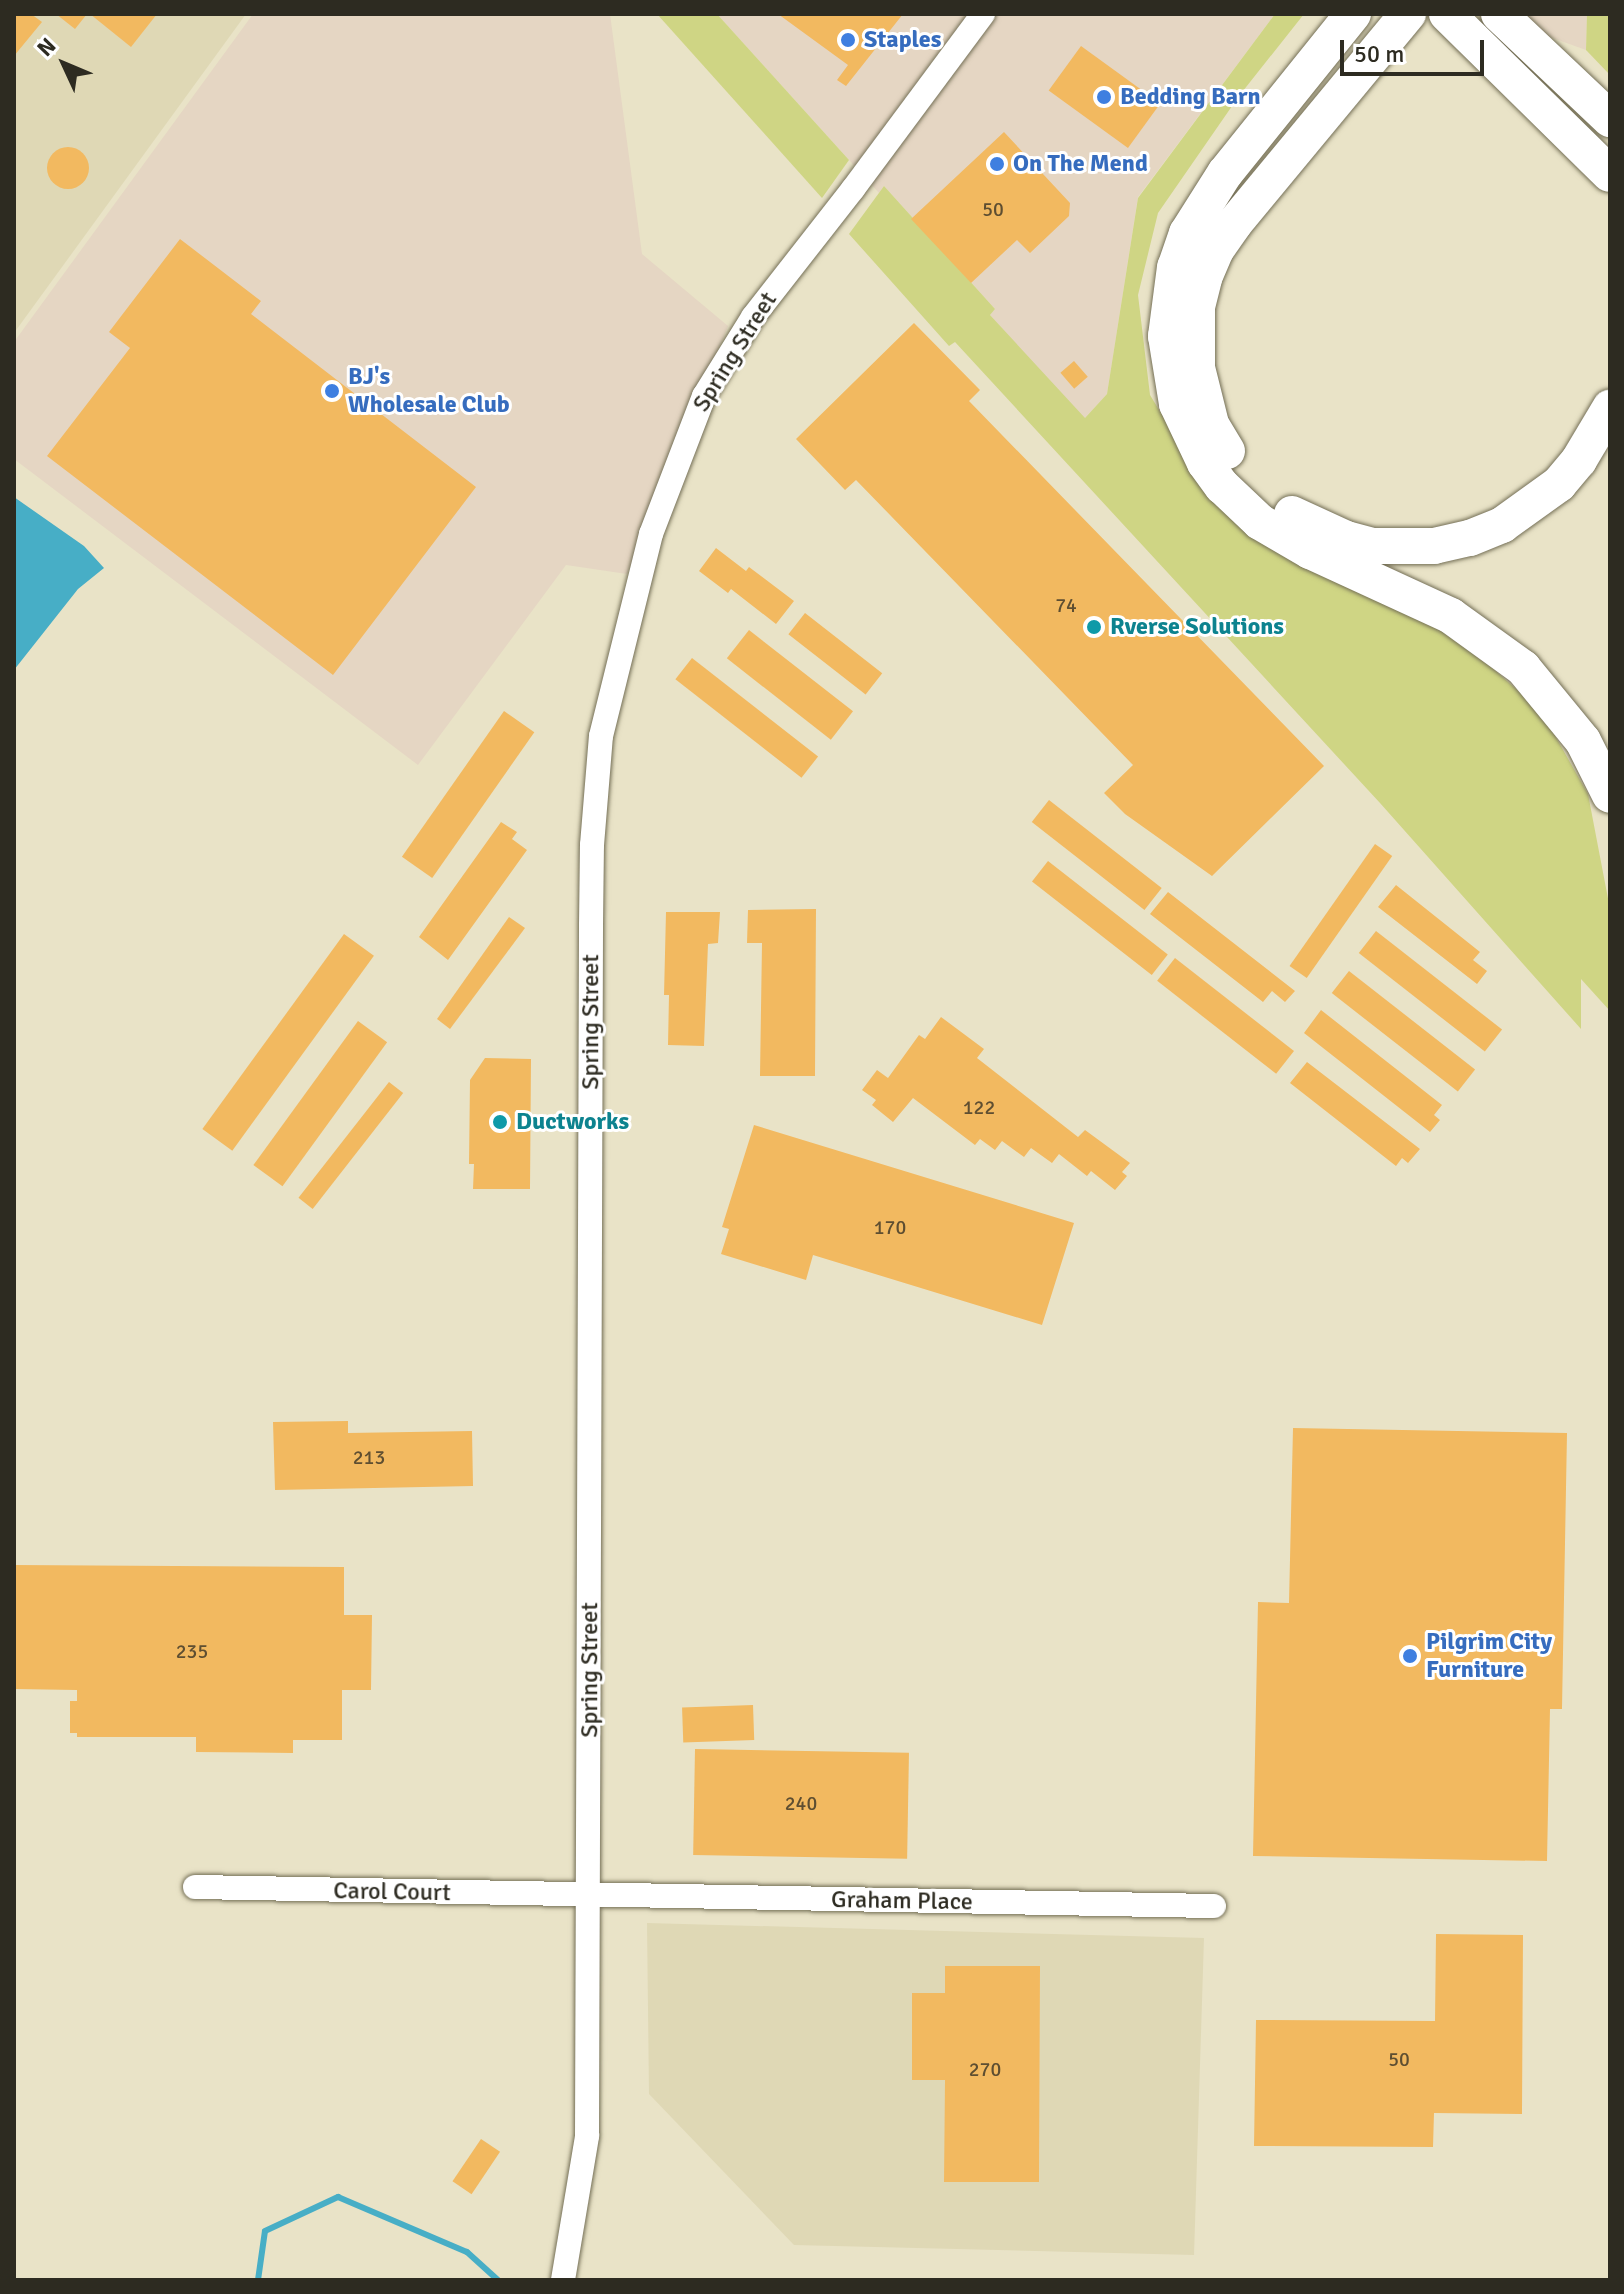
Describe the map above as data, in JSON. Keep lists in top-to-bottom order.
{
  "streets": {
    "street": ["Spring Street", "Carol Court", "Graham Place"]
  },
  "crossings": [
    ["Spring Street", "Carol Court"],
    ["Spring Street", "Graham Place"],
    ["Carol Court", "Graham Place"]
  ],
  "places": [
    "Staples",
    "Bedding Barn",
    "On The Mend",
    "BJ's Wholesale Club",
    "Rverse Solutions",
    "Ductworks",
    "Pilgrim City Furniture"
  ],
  "house_numbers": [
    "50",
    "74",
    "122",
    "170",
    "213",
    "235",
    "240",
    "50",
    "270"
  ],
  "scale_bar": "50 m",
  "north": "top left"
}
